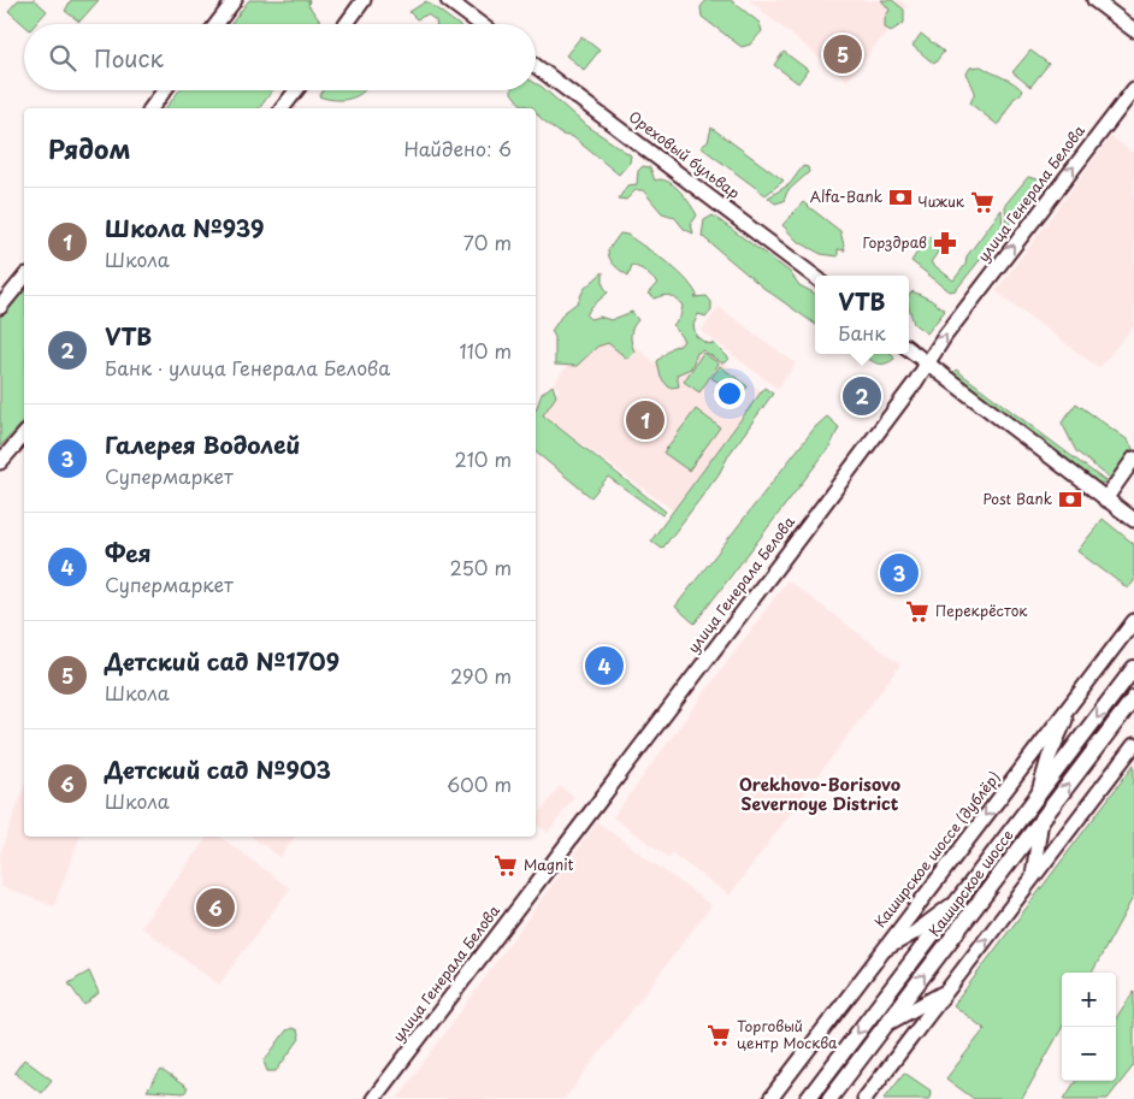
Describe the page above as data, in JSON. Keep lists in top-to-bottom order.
{
  "streets": {
    "main road": [
      "Ореховый бульвар",
      "улица Генерала Белова",
      "Каширское шоссе (дублёр)",
      "Каширское шоссе"
    ]
  },
  "districts": ["Orekhovo-Borisovo Severnoye District"],
  "places": {
    "bank": ["Alfa-Bank", "Post Bank"],
    "supermarket": [
      "Чижик",
      "Перекрёсток",
      "Magnit",
      "Торговый центр Москва"
    ],
    "pharmacy": ["Горздрав"]
  },
  "page": {
    "search": "Поиск",
    "pins": [
      "5",
      "2",
      "1",
      "3",
      "4",
      "6"
    ],
    "heading": ["Рядом", "Найдено: 6"],
    "list": [
      {
        "mark": "1",
        "name": "Школа №939",
        "note": "Школа",
        "value": "70 m"
      },
      {
        "mark": "2",
        "name": "VTB",
        "note": "Банк · улица Генерала Белова",
        "value": "110 m"
      },
      {
        "mark": "3",
        "name": "Галерея Водолей",
        "note": "Супермаркет",
        "value": "210 m"
      },
      {
        "mark": "4",
        "name": "Фея",
        "note": "Супермаркет",
        "value": "250 m"
      },
      {
        "mark": "5",
        "name": "Детский сад №1709",
        "note": "Школа",
        "value": "290 m"
      },
      {
        "mark": "6",
        "name": "Детский сад №903",
        "note": "Школа",
        "value": "600 m"
      }
    ],
    "popup": ["VTB", "Банк"],
    "map_buttons": ["+", "−"]
  }
}
